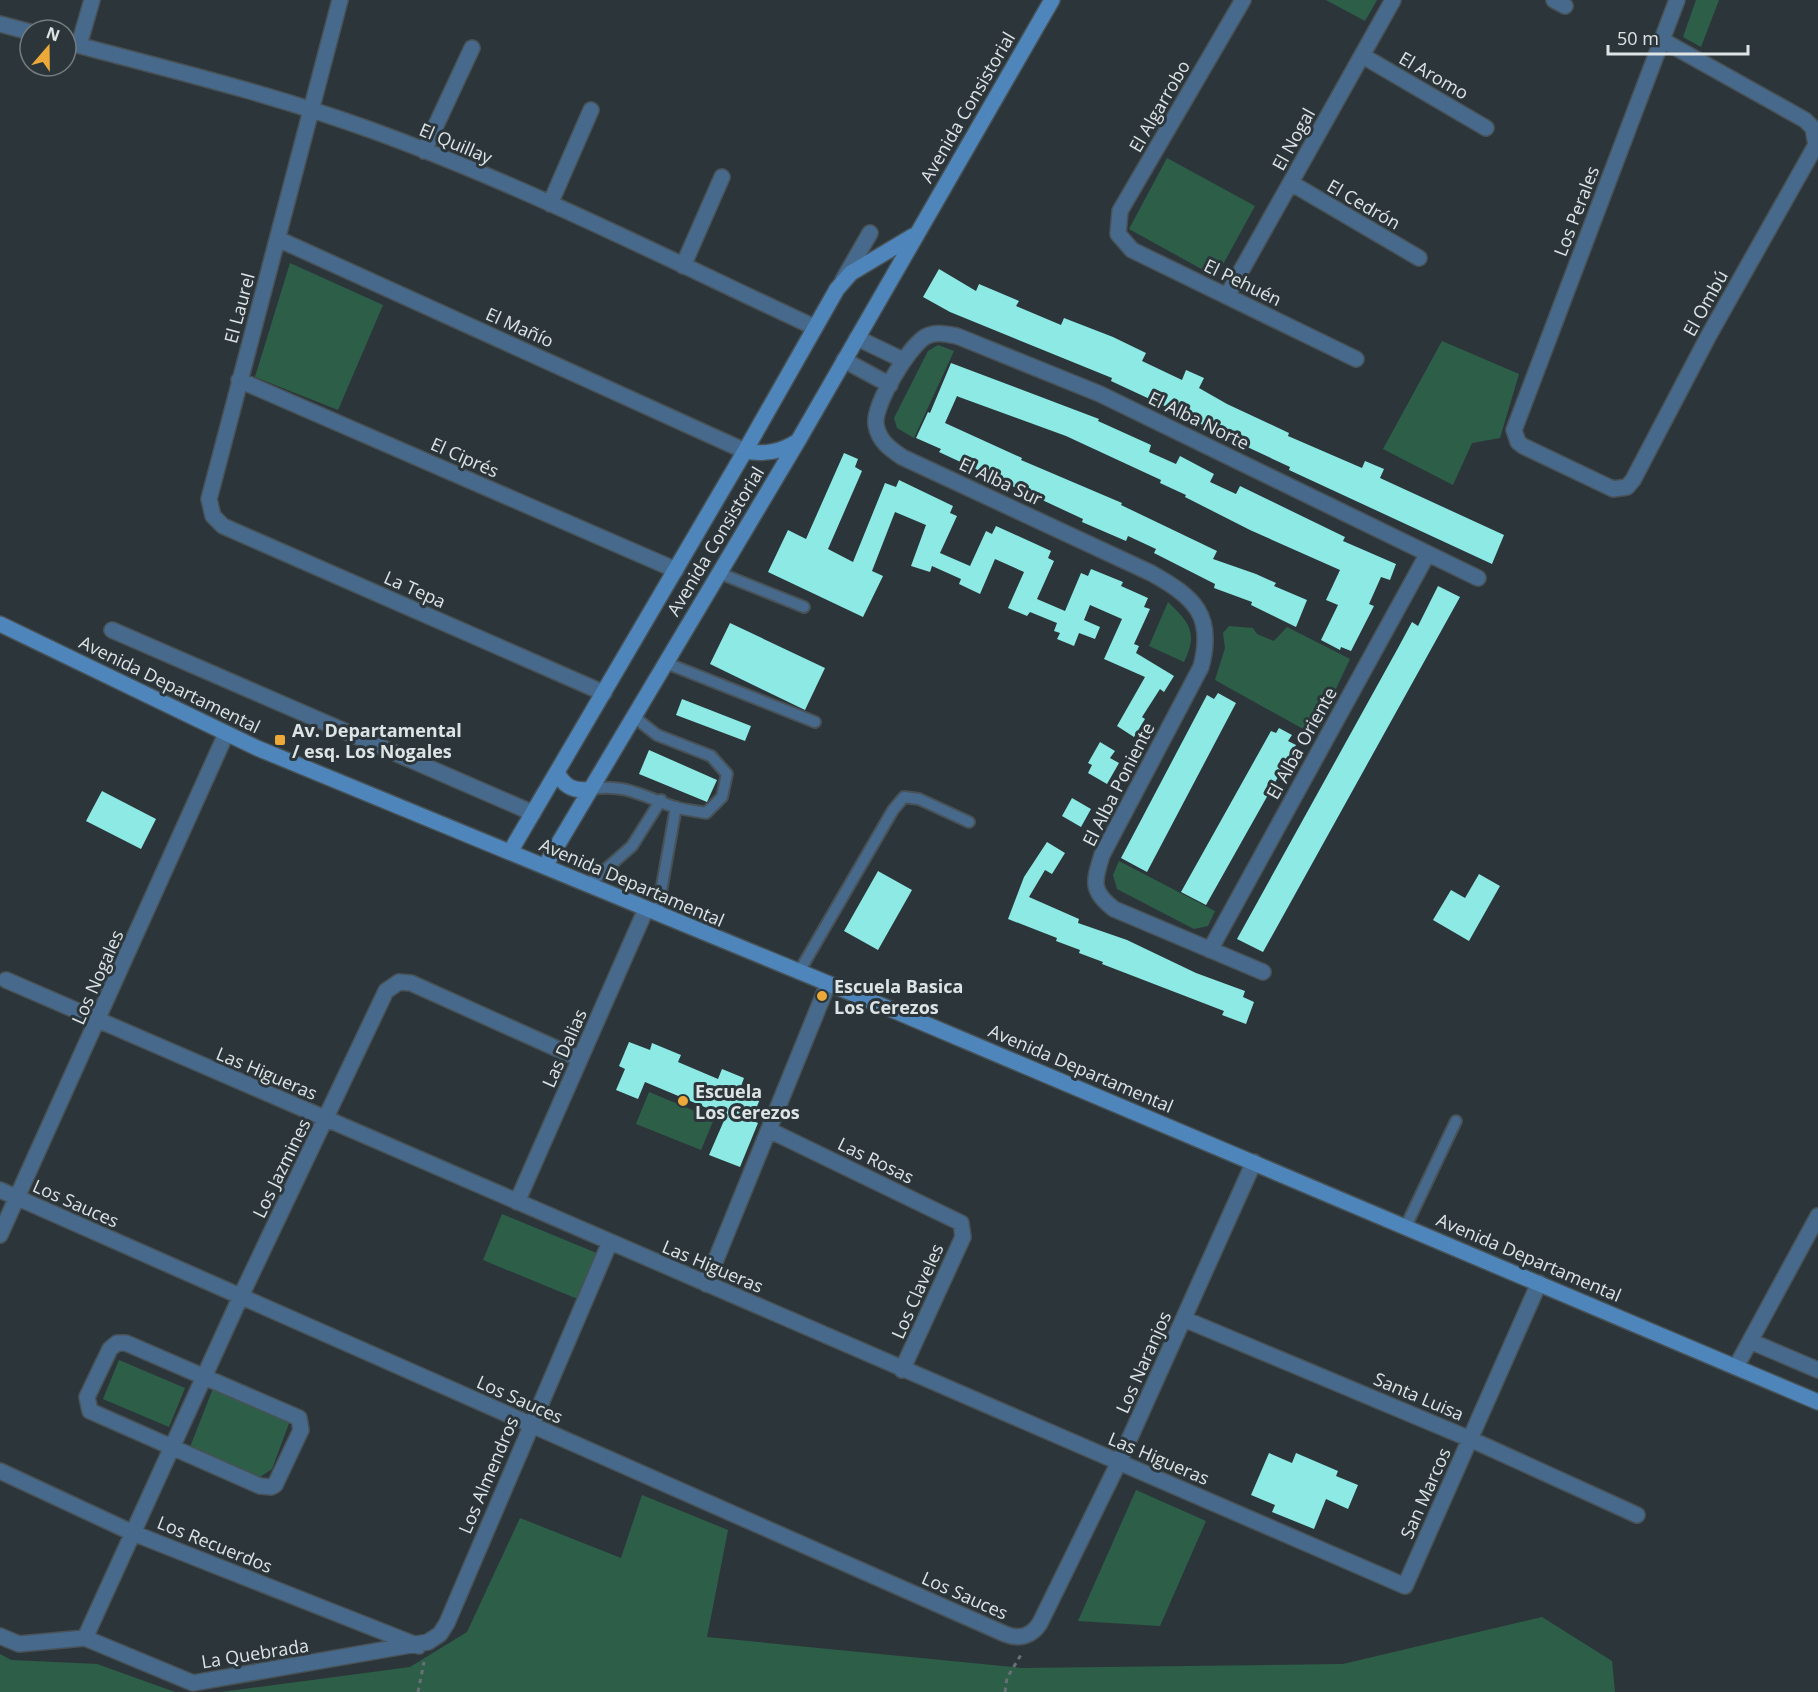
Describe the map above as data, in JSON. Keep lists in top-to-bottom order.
{
  "streets": {
    "street": [
      "El Aromo",
      "El Algarrobo",
      "Avenida Consistorial",
      "El Nogal",
      "El Quillay",
      "El Cedrón",
      "Los Perales",
      "El Pehuén",
      "El Ombú",
      "El Laurel",
      "El Mañío",
      "El Alba Norte",
      "El Ciprés",
      "El Alba Sur",
      "La Tepa",
      "Avenida Departamental",
      "El Alba Oriente",
      "El Alba Poniente",
      "Los Nogales",
      "Las Dalias",
      "Las Higueras",
      "Las Rosas",
      "Los Jazmines",
      "Los Sauces",
      "Los Claveles",
      "Los Naranjos",
      "Santa Luisa",
      "Los Almendros",
      "San Marcos",
      "Los Recuerdos",
      "La Quebrada"
    ]
  },
  "crossings": [
    ["El Aromo", "El Nogal"],
    ["El Algarrobo", "El Pehuén"],
    ["Avenida Consistorial", "El Quillay"],
    ["Avenida Consistorial", "El Mañío"],
    ["Avenida Consistorial", "El Ciprés"],
    ["Avenida Consistorial", "La Tepa"],
    ["Avenida Consistorial", "Avenida Departamental"],
    ["El Nogal", "El Cedrón"],
    ["El Nogal", "El Pehuén"],
    ["El Quillay", "El Laurel"],
    ["Los Perales", "El Ombú"],
    ["El Laurel", "El Mañío"],
    ["El Laurel", "El Ciprés"],
    ["El Laurel", "La Tepa"],
    ["El Alba Norte", "El Alba Sur"],
    ["El Alba Norte", "El Alba Oriente"],
    ["El Alba Sur", "El Alba Poniente"],
    ["Avenida Departamental", "Los Nogales"],
    ["Avenida Departamental", "Las Dalias"],
    ["Avenida Departamental", "Los Naranjos"],
    ["Avenida Departamental", "San Marcos"],
    ["El Alba Oriente", "El Alba Poniente"],
    ["Los Nogales", "Las Higueras"],
    ["Los Nogales", "Los Sauces"],
    ["Las Dalias", "Las Higueras"],
    ["Las Dalias", "Los Jazmines"],
    ["Las Higueras", "Los Jazmines"],
    ["Las Higueras", "Los Claveles"],
    ["Las Higueras", "Los Naranjos"],
    ["Las Higueras", "Los Almendros"],
    ["Las Higueras", "San Marcos"],
    ["Las Rosas", "Los Claveles"],
    ["Los Jazmines", "Los Sauces"],
    ["Los Jazmines", "Los Recuerdos"],
    ["Los Jazmines", "La Quebrada"],
    ["Los Sauces", "Los Naranjos"],
    ["Los Sauces", "Los Almendros"],
    ["Los Naranjos", "Santa Luisa"],
    ["Santa Luisa", "San Marcos"],
    ["Los Almendros", "Los Recuerdos"],
    ["Los Almendros", "La Quebrada"],
    ["Los Recuerdos", "La Quebrada"]
  ],
  "places": {
    "transit": ["Av. Departamental / esq. Los Nogales"],
    "other": ["Escuela Basica Los Cerezos", "Escuela Los Cerezos"]
  },
  "scale_bar": "50 m",
  "north": "top"
}
